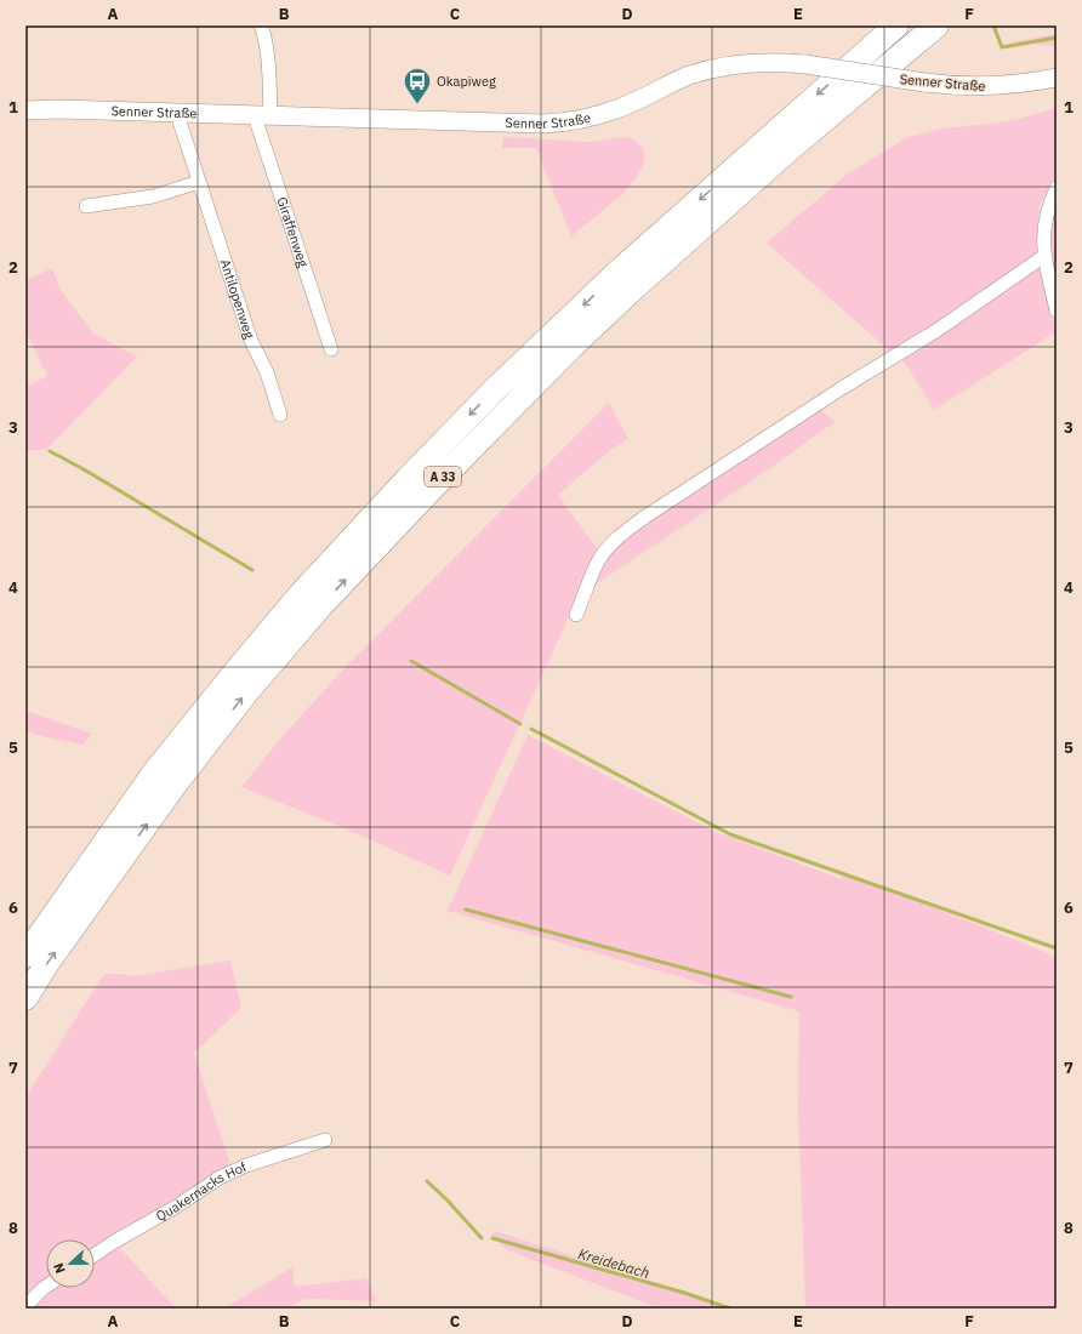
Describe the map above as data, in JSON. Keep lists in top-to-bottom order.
{
  "streets": {
    "highway": ["A 33"],
    "street": [
      "Senner Straße",
      "Giraffenweg",
      "Antilopenweg",
      "Quakernacks Hof"
    ]
  },
  "crossings": [
    ["Senner Straße", "Giraffenweg"],
    ["Senner Straße", "Antilopenweg"]
  ],
  "water": ["Kreidebach"],
  "places": {
    "bus stop": ["Okapiweg"]
  },
  "north": "left",
  "grid": {
    "columns": [
      "A",
      "B",
      "C",
      "D",
      "E",
      "F"
    ],
    "rows": [
      "1",
      "2",
      "3",
      "4",
      "5",
      "6",
      "7",
      "8"
    ]
  }
}
